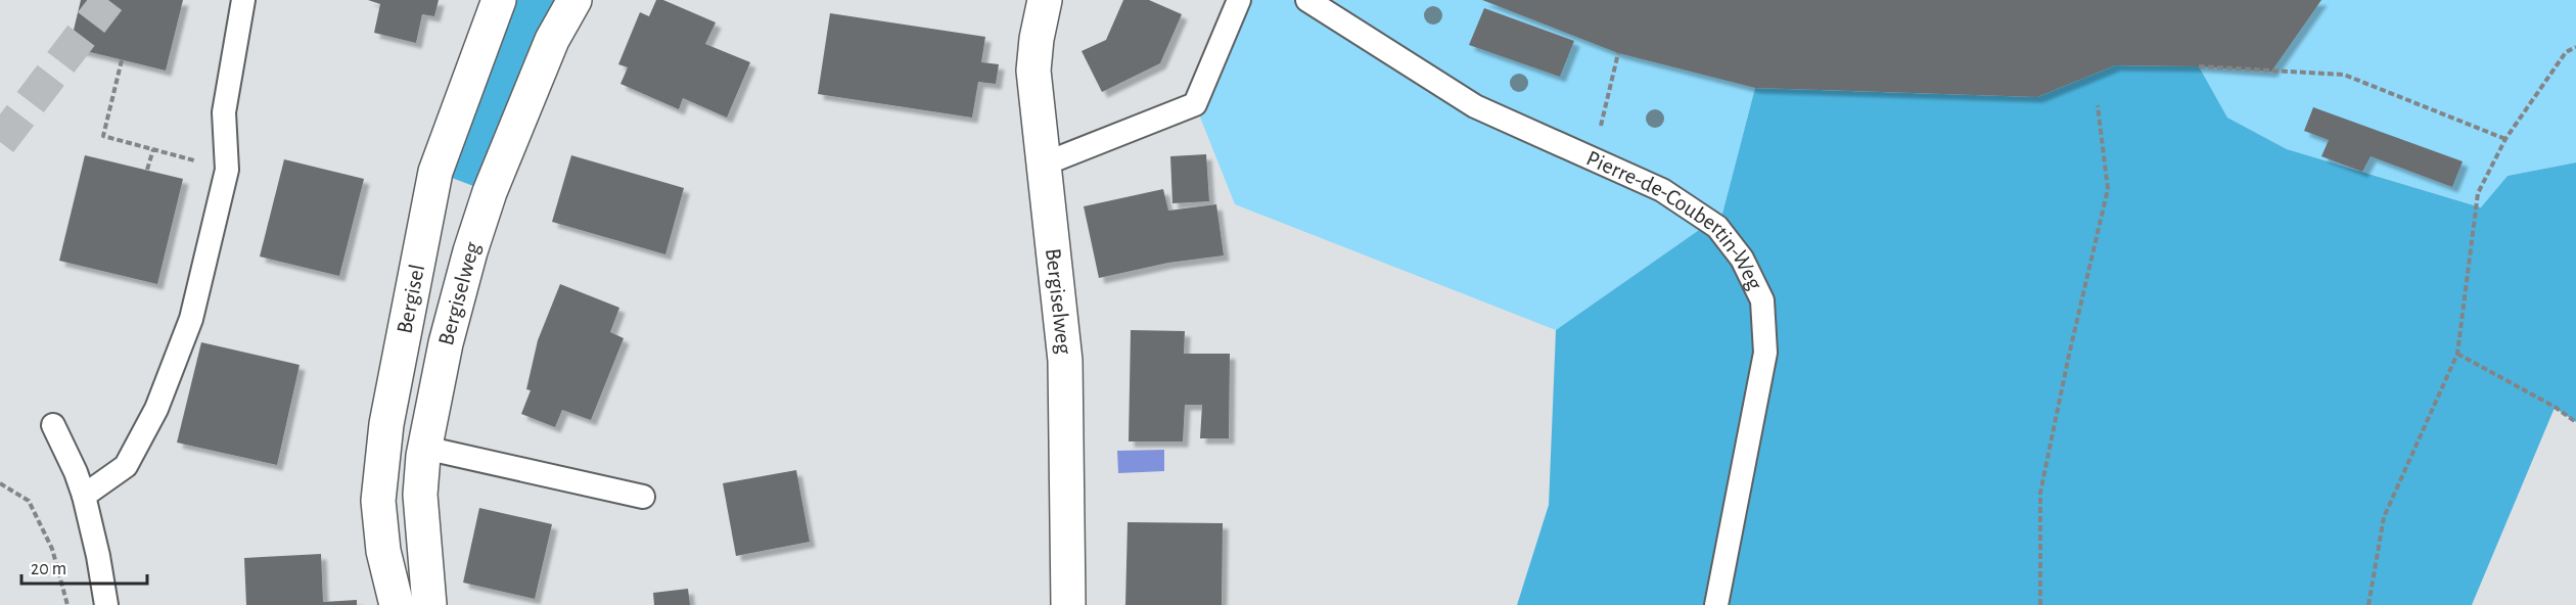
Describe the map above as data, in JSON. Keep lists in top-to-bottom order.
{
  "streets": {
    "street": ["Bergiselweg", "Bergisel"],
    "lane": ["Pierre-de-Coubertin-Weg"]
  },
  "scale_bar": "20 m"
}
